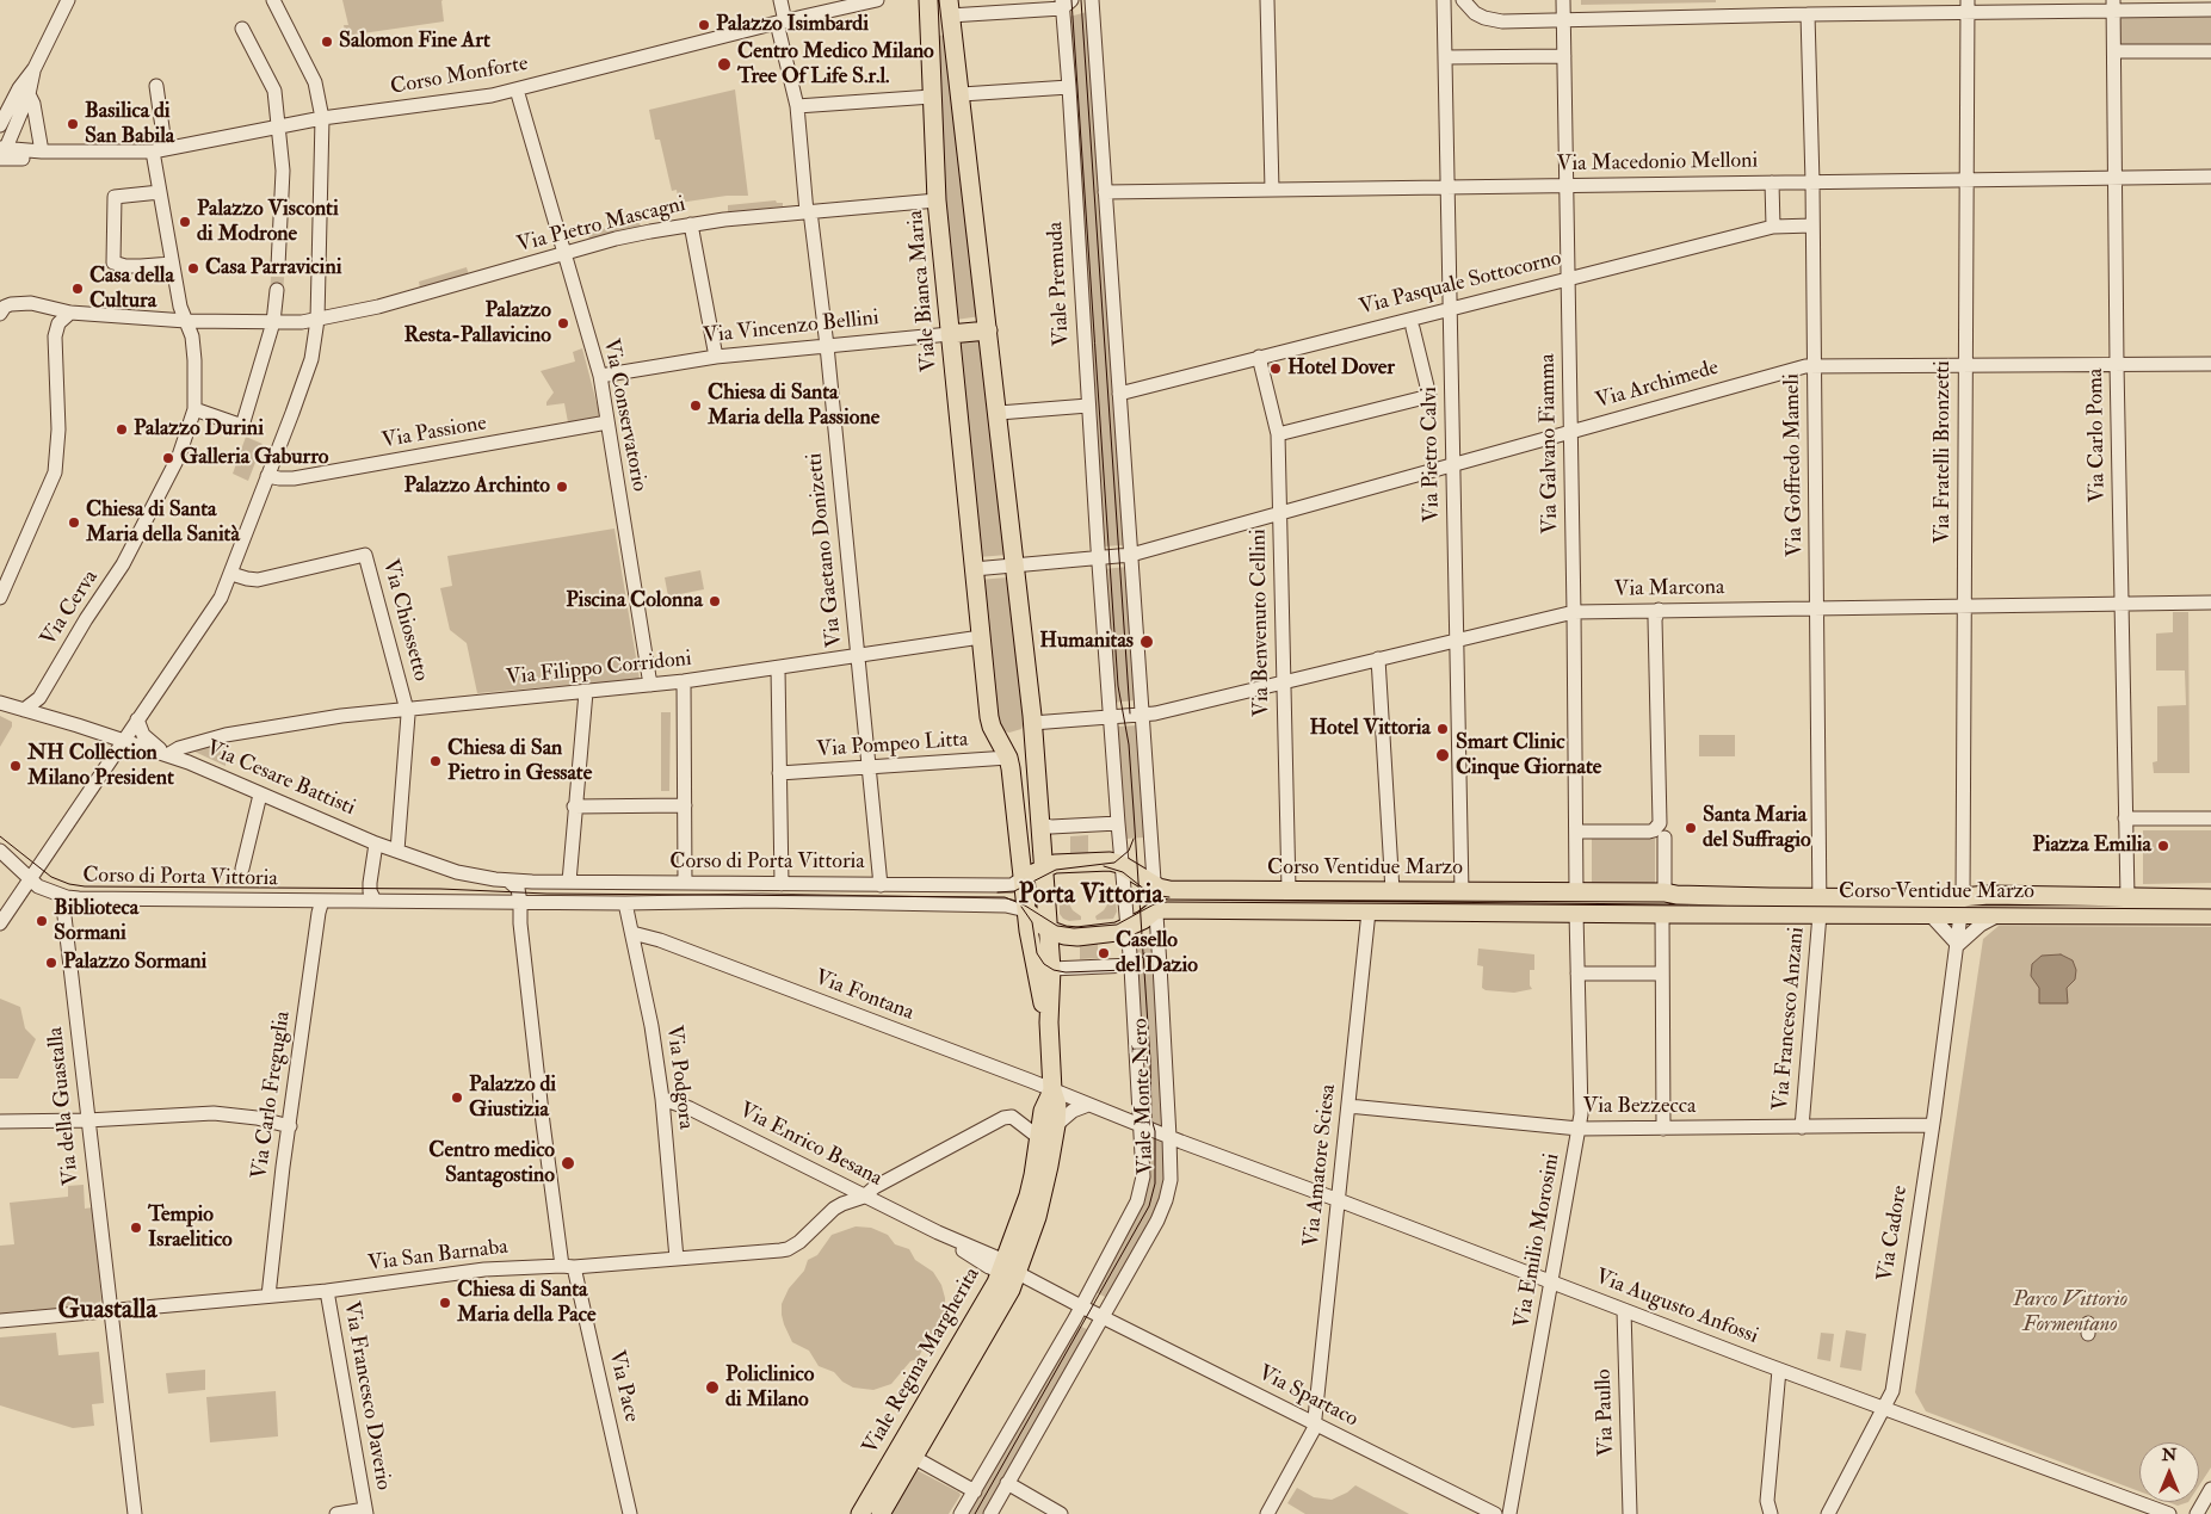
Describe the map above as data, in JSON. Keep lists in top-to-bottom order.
{
  "streets": {
    "main road": [
      "Viale Bianca Maria",
      "Via Vincenzo Bellini",
      "Corso Ventidue Marzo",
      "Viale Regina Margherita"
    ],
    "street": [
      "Corso Monforte",
      "Via Macedonio Melloni",
      "Via Pietro Mascagni",
      "Viale Premuda",
      "Via Pasquale Sottocorno",
      "Via Archimede",
      "Via Conservatorio",
      "Via Passione",
      "Via Carlo Poma",
      "Via Galvano Fiamma",
      "Via Fratelli Bronzetti",
      "Via Pietro Calvi",
      "Via Goffredo Mameli",
      "Via Gaetano Donizetti",
      "Via Marcona",
      "Via Cerva",
      "Via Chiossetto",
      "Via Benvenuto Cellini",
      "Via Filippo Corridoni",
      "Via Pompeo Litta",
      "Via Cesare Battisti",
      "Corso di Porta Vittoria",
      "Via Fontana",
      "Via Francesco Anzani",
      "Via Podgora",
      "Via Carlo Freguglia",
      "Viale Monte Nero",
      "Via della Guastalla",
      "Via Bezzecca",
      "Via Enrico Besana",
      "Via Amatore Sciesa",
      "Via Cadore",
      "Via Emilio Morosini",
      "Via San Barnaba",
      "Via Augusto Anfossi",
      "Via Pace",
      "Via Francesco Daverio",
      "Via Spartaco",
      "Via Paullo"
    ]
  },
  "crossings": [
    ["Corso Monforte", "Via Conservatorio"],
    ["Corso Monforte", "Via Gaetano Donizetti"],
    ["Corso Monforte", "Via Cerva"],
    ["Via Macedonio Melloni", "Via Carlo Poma"],
    ["Via Macedonio Melloni", "Via Galvano Fiamma"],
    ["Via Macedonio Melloni", "Via Fratelli Bronzetti"],
    ["Via Macedonio Melloni", "Via Pietro Calvi"],
    ["Via Macedonio Melloni", "Via Goffredo Mameli"],
    ["Via Pietro Mascagni", "Viale Bianca Maria"],
    ["Via Pietro Mascagni", "Via Conservatorio"],
    ["Via Pietro Mascagni", "Via Gaetano Donizetti"],
    ["Via Pietro Mascagni", "Via Cerva"],
    ["Viale Premuda", "Via Marcona"],
    ["Viale Premuda", "Viale Monte Nero"],
    ["Via Pasquale Sottocorno", "Via Galvano Fiamma"],
    ["Via Pasquale Sottocorno", "Via Pietro Calvi"],
    ["Via Pasquale Sottocorno", "Via Goffredo Mameli"],
    ["Via Pasquale Sottocorno", "Via Benvenuto Cellini"],
    ["Viale Bianca Maria", "Via Vincenzo Bellini"],
    ["Viale Bianca Maria", "Via Filippo Corridoni"],
    ["Viale Bianca Maria", "Via Pompeo Litta"],
    ["Viale Bianca Maria", "Corso di Porta Vittoria"],
    ["Viale Bianca Maria", "Viale Regina Margherita"],
    ["Via Vincenzo Bellini", "Via Conservatorio"],
    ["Via Vincenzo Bellini", "Via Gaetano Donizetti"],
    ["Via Archimede", "Via Carlo Poma"],
    ["Via Archimede", "Via Galvano Fiamma"],
    ["Via Archimede", "Via Fratelli Bronzetti"],
    ["Via Archimede", "Via Pietro Calvi"],
    ["Via Archimede", "Via Goffredo Mameli"],
    ["Via Archimede", "Via Benvenuto Cellini"],
    ["Via Conservatorio", "Via Passione"],
    ["Via Conservatorio", "Via Filippo Corridoni"],
    ["Via Carlo Poma", "Via Marcona"],
    ["Via Galvano Fiamma", "Via Marcona"],
    ["Via Galvano Fiamma", "Corso Ventidue Marzo"],
    ["Via Fratelli Bronzetti", "Via Marcona"],
    ["Via Fratelli Bronzetti", "Corso Ventidue Marzo"],
    ["Via Fratelli Bronzetti", "Via Cadore"],
    ["Via Pietro Calvi", "Via Marcona"],
    ["Via Pietro Calvi", "Corso Ventidue Marzo"],
    ["Via Goffredo Mameli", "Via Marcona"],
    ["Via Goffredo Mameli", "Corso Ventidue Marzo"],
    ["Via Goffredo Mameli", "Via Francesco Anzani"],
    ["Via Gaetano Donizetti", "Via Filippo Corridoni"],
    ["Via Gaetano Donizetti", "Via Pompeo Litta"],
    ["Via Gaetano Donizetti", "Corso di Porta Vittoria"],
    ["Via Marcona", "Via Benvenuto Cellini"],
    ["Via Marcona", "Viale Monte Nero"],
    ["Via Cerva", "Via Cesare Battisti"],
    ["Via Chiossetto", "Via Filippo Corridoni"],
    ["Via Chiossetto", "Via Cesare Battisti"],
    ["Via Chiossetto", "Corso di Porta Vittoria"],
    ["Via Benvenuto Cellini", "Corso Ventidue Marzo"],
    ["Via Filippo Corridoni", "Via Cesare Battisti"],
    ["Via Cesare Battisti", "Corso di Porta Vittoria"],
    ["Corso di Porta Vittoria", "Via Podgora"],
    ["Corso di Porta Vittoria", "Via Carlo Freguglia"],
    ["Corso di Porta Vittoria", "Via della Guastalla"],
    ["Corso di Porta Vittoria", "Via Pace"],
    ["Corso Ventidue Marzo", "Via Francesco Anzani"],
    ["Corso Ventidue Marzo", "Viale Monte Nero"],
    ["Corso Ventidue Marzo", "Via Amatore Sciesa"],
    ["Corso Ventidue Marzo", "Via Cadore"],
    ["Corso Ventidue Marzo", "Via Emilio Morosini"],
    ["Via Fontana", "Via Podgora"],
    ["Via Fontana", "Via Augusto Anfossi"],
    ["Via Fontana", "Viale Regina Margherita"],
    ["Via Francesco Anzani", "Via Bezzecca"],
    ["Via Podgora", "Via Enrico Besana"],
    ["Via Podgora", "Via San Barnaba"],
    ["Via Carlo Freguglia", "Via San Barnaba"],
    ["Viale Monte Nero", "Via Enrico Besana"],
    ["Viale Monte Nero", "Via Augusto Anfossi"],
    ["Viale Monte Nero", "Via Spartaco"],
    ["Via della Guastalla", "Via San Barnaba"],
    ["Via Bezzecca", "Via Amatore Sciesa"],
    ["Via Bezzecca", "Via Cadore"],
    ["Via Bezzecca", "Via Emilio Morosini"],
    ["Via Enrico Besana", "Via San Barnaba"],
    ["Via Enrico Besana", "Viale Regina Margherita"],
    ["Via Amatore Sciesa", "Via Augusto Anfossi"],
    ["Via Amatore Sciesa", "Via Spartaco"],
    ["Via Cadore", "Via Augusto Anfossi"],
    ["Via Emilio Morosini", "Via Augusto Anfossi"],
    ["Via San Barnaba", "Viale Regina Margherita"],
    ["Via San Barnaba", "Via Pace"],
    ["Via San Barnaba", "Via Francesco Daverio"],
    ["Via Augusto Anfossi", "Via Paullo"]
  ],
  "districts": ["Porta Vittoria", "Guastalla"],
  "parks": ["Parco Vittorio Formentano"],
  "places": [
    "Palazzo Isimbardi",
    "Salomon Fine Art",
    "Centro Medico Milano Tree Of Life S.r.l.",
    "Basilica di San Babila",
    "Palazzo Visconti di Modrone",
    "Casa Parravicini",
    "Casa della Cultura",
    "Palazzo Resta-Pallavicino",
    "Hotel Dover",
    "Chiesa di Santa Maria della Passione",
    "Palazzo Durini",
    "Galleria Gaburro",
    "Palazzo Archinto",
    "Chiesa di Santa Maria della Sanità",
    "Piscina Colonna",
    "Humanitas",
    "Hotel Vittoria",
    "Smart Clinic Cinque Giornate",
    "Chiesa di San Pietro in Gessate",
    "NH Collection Milano President",
    "Santa Maria del Suffragio",
    "Piazza Emilia",
    "Biblioteca Sormani",
    "Casello del Dazio",
    "Palazzo Sormani",
    "Palazzo di Giustizia",
    "Centro medico Santagostino",
    "Tempio Israelitico",
    "Chiesa di Santa Maria della Pace",
    "Policlinico di Milano"
  ],
  "north": "top"
}
